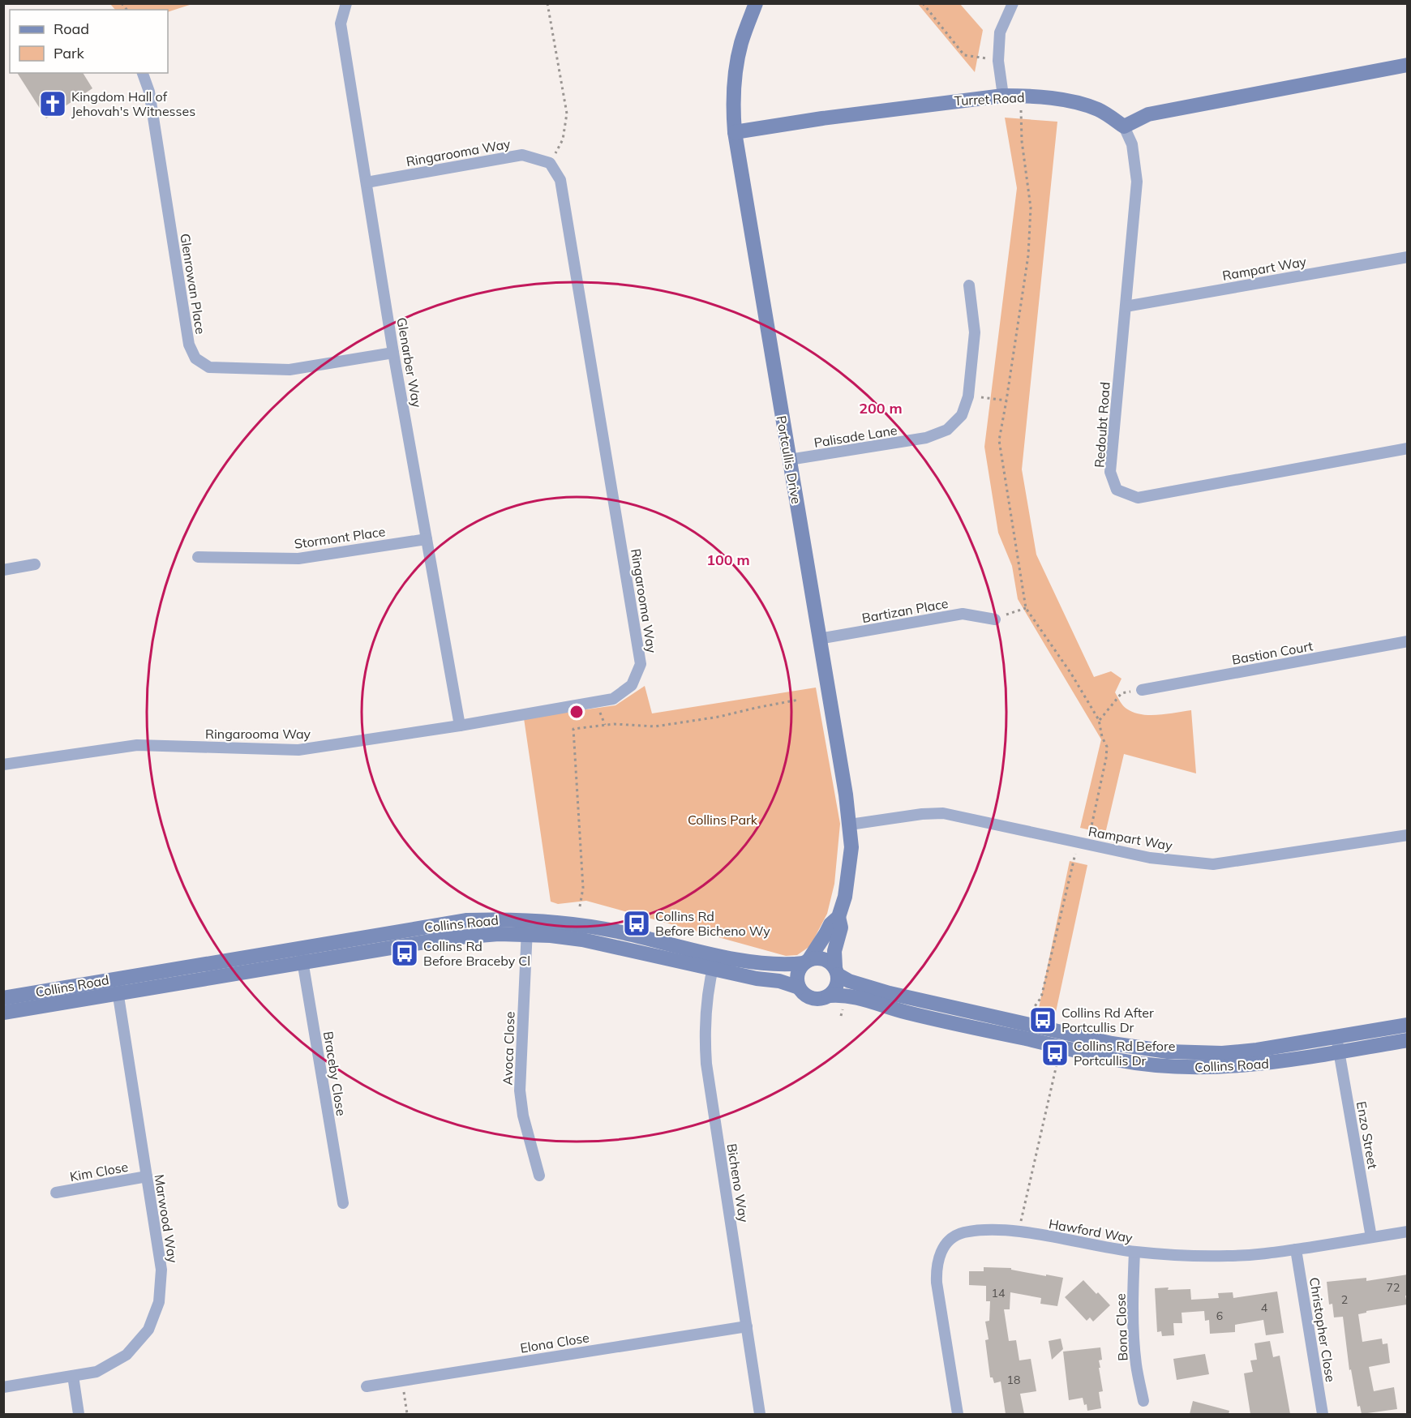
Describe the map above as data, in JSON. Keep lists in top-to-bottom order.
{
  "streets": {
    "main road": ["Turret Road", "Portcullis Drive", "Collins Road"],
    "street": [
      "Ringarooma Way",
      "Rampart Way",
      "Glenrowan Place",
      "Glenarber Way",
      "Redoubt Road",
      "Palisade Lane",
      "Stormont Place",
      "Bartizan Place",
      "Bastion Court",
      "Avoca Close",
      "Braceby Close",
      "Enzo Street",
      "Kim Close",
      "Bicheno Way",
      "Marwood Way",
      "Hawford Way",
      "Bona Close",
      "Christopher Close",
      "Elona Close"
    ]
  },
  "crossings": [
    ["Turret Road", "Redoubt Road"],
    ["Turret Road", "Portcullis Drive"],
    ["Ringarooma Way", "Glenarber Way"],
    ["Rampart Way", "Redoubt Road"],
    ["Rampart Way", "Portcullis Drive"],
    ["Glenrowan Place", "Glenarber Way"],
    ["Glenarber Way", "Stormont Place"],
    ["Palisade Lane", "Portcullis Drive"],
    ["Portcullis Drive", "Bartizan Place"],
    ["Portcullis Drive", "Collins Road"],
    ["Collins Road", "Avoca Close"],
    ["Collins Road", "Braceby Close"],
    ["Collins Road", "Enzo Street"],
    ["Collins Road", "Bicheno Way"],
    ["Collins Road", "Marwood Way"],
    ["Enzo Street", "Hawford Way"],
    ["Kim Close", "Marwood Way"],
    ["Bicheno Way", "Elona Close"],
    ["Hawford Way", "Bona Close"],
    ["Hawford Way", "Christopher Close"]
  ],
  "parks": ["Collins Park"],
  "places": {
    "church": ["Kingdom Hall of Jehovah's Witnesses"],
    "bus stop": [
      "Collins Rd Before Bicheno Wy",
      "Collins Rd Before Braceby Cl",
      "Collins Rd After Portcullis Dr",
      "Collins Rd Before Portcullis Dr"
    ]
  },
  "house_numbers": [
    "72",
    "14",
    "2",
    "4",
    "6",
    "18"
  ],
  "legend": ["Road", "Park"],
  "rings": ["200 m", "100 m"]
}
